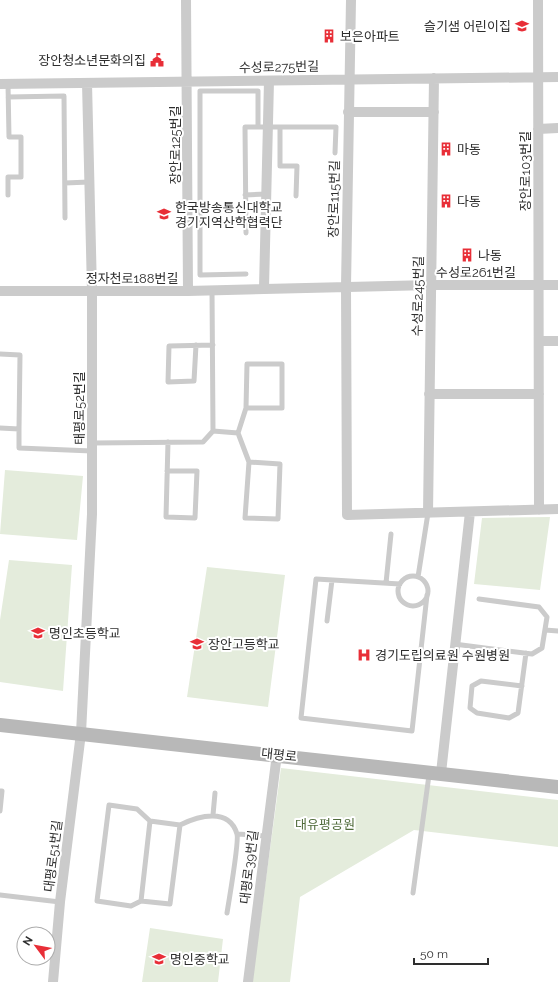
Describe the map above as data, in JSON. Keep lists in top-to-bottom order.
{
  "streets": {
    "street": [
      "수성로275번길",
      "장안로125번길",
      "장안로103번길",
      "장안로115번길",
      "수성로261번길",
      "정자천로188번길",
      "수성로245번길",
      "태평로52번길",
      "대평로",
      "대평로51번길",
      "대평로39번길"
    ]
  },
  "crossings": [
    ["수성로275번길", "장안로125번길"],
    ["수성로275번길", "장안로103번길"],
    ["수성로275번길", "장안로115번길"],
    ["수성로275번길", "수성로245번길"],
    ["수성로275번길", "태평로52번길"],
    ["장안로125번길", "정자천로188번길"],
    ["장안로103번길", "수성로261번길"],
    ["장안로115번길", "수성로261번길"],
    ["장안로115번길", "정자천로188번길"],
    ["수성로261번길", "정자천로188번길"],
    ["수성로261번길", "수성로245번길"],
    ["정자천로188번길", "태평로52번길"],
    ["태평로52번길", "대평로"],
    ["태평로52번길", "대평로51번길"],
    ["대평로", "대평로51번길"],
    ["대평로", "대평로39번길"]
  ],
  "parks": ["대유평공원"],
  "places": {
    "school or university": [
      "슬기샘 어린이집",
      "한국방송통신대학교 경기지역산학협력단",
      "명인초등학교",
      "장안고등학교",
      "명인중학교"
    ],
    "building": [
      "보은아파트",
      "마동",
      "다동",
      "나동"
    ],
    "public building": ["장안청소년문화의집"],
    "hospital": ["경기도립의료원 수원병원"]
  },
  "scale_bar": "50 m",
  "north": "top left"
}
